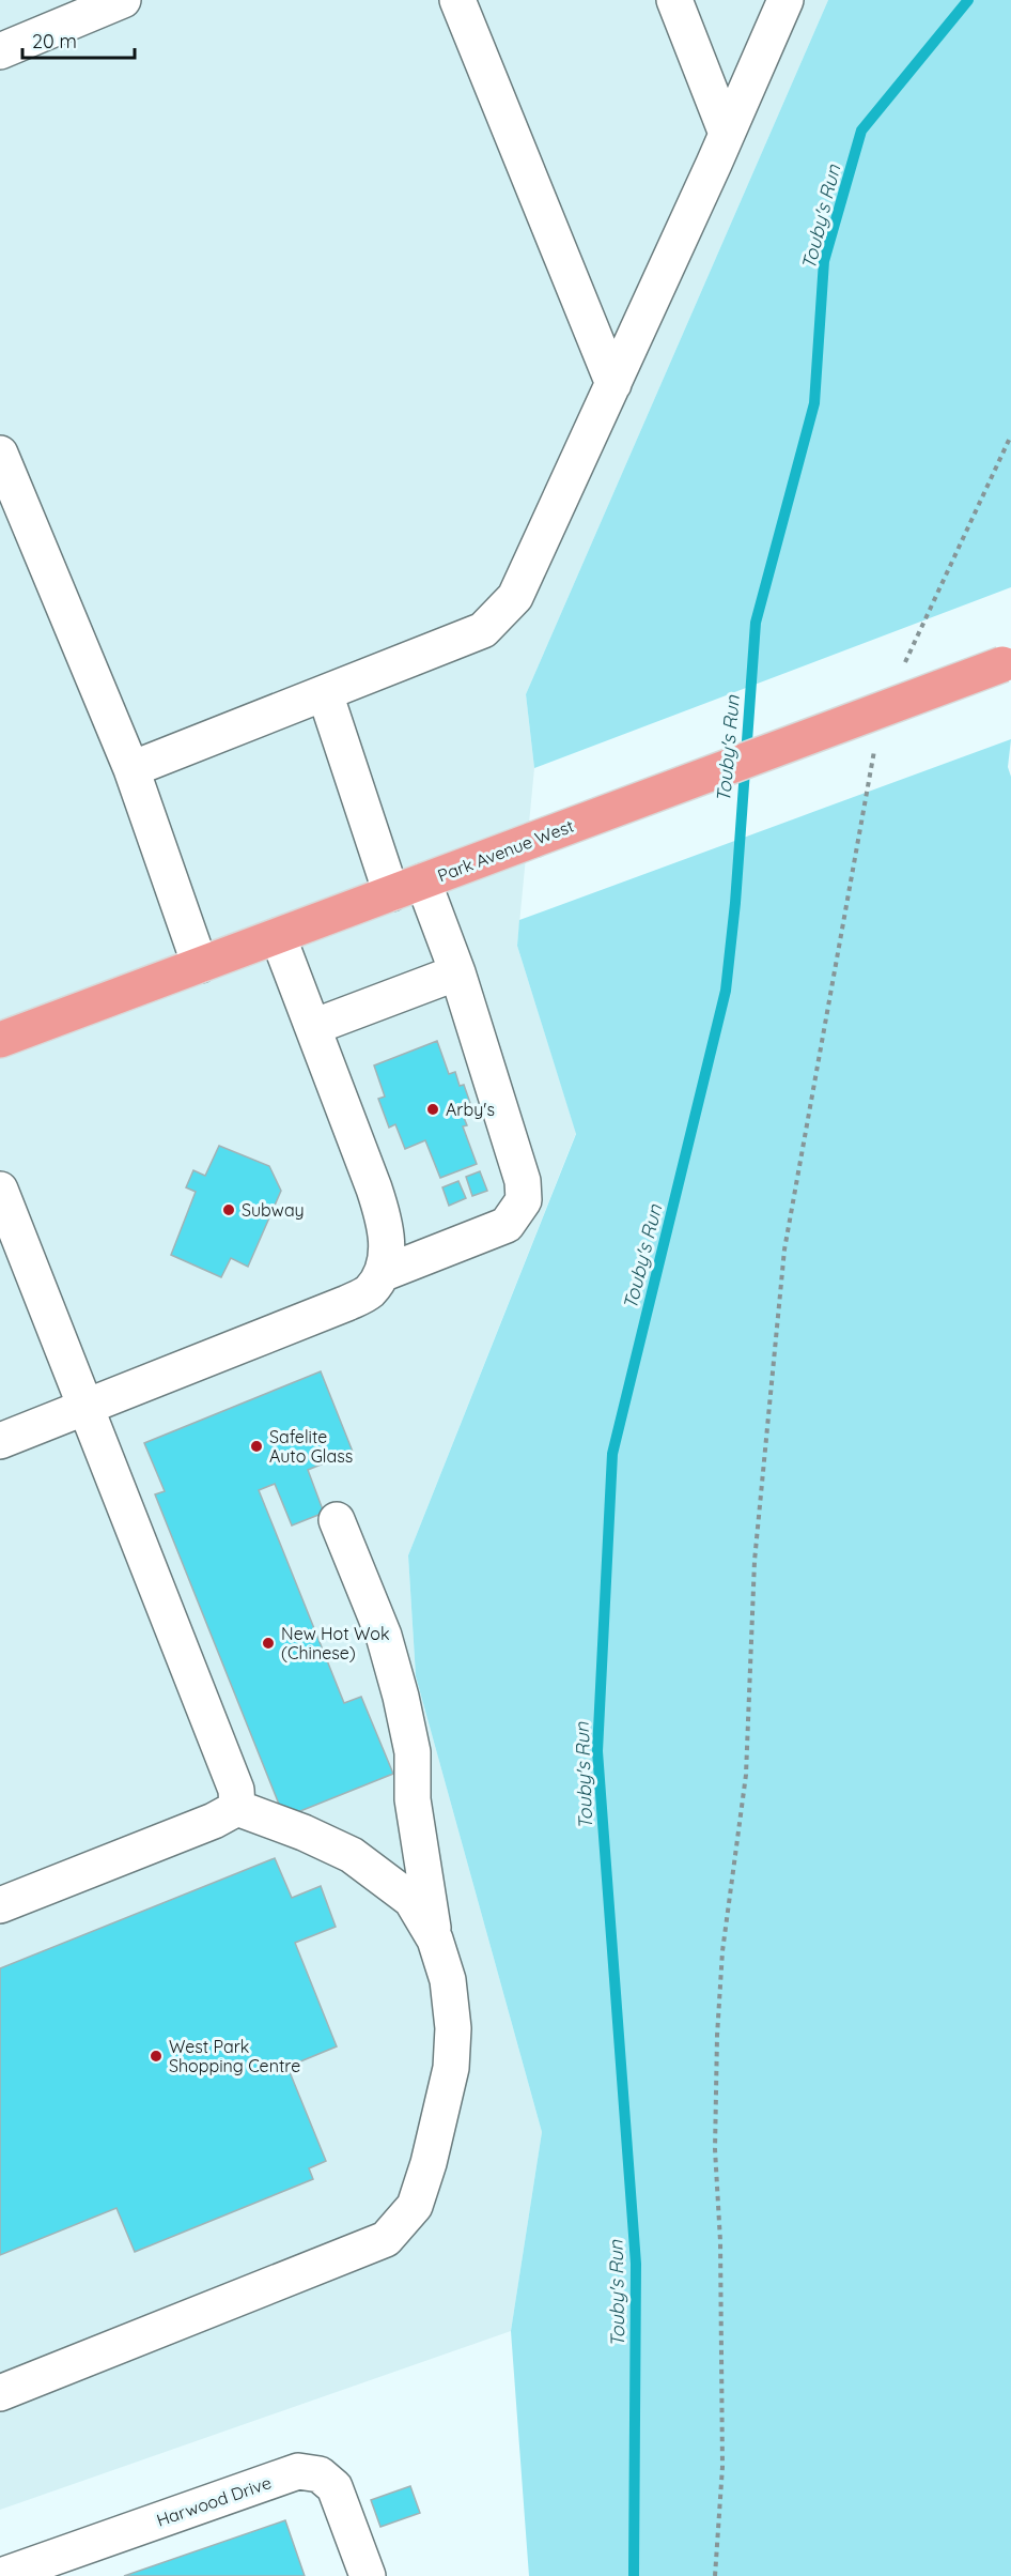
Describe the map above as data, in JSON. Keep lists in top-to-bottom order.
{
  "streets": {
    "main road": ["Park Avenue West"],
    "street": ["Harwood Drive"]
  },
  "water": ["Touby's Run"],
  "places": [
    "Arby's",
    "Subway",
    "Safelite Auto Glass",
    "New Hot Wok (Chinese)",
    "West Park Shopping Centre"
  ],
  "scale_bar": "20 m"
}
